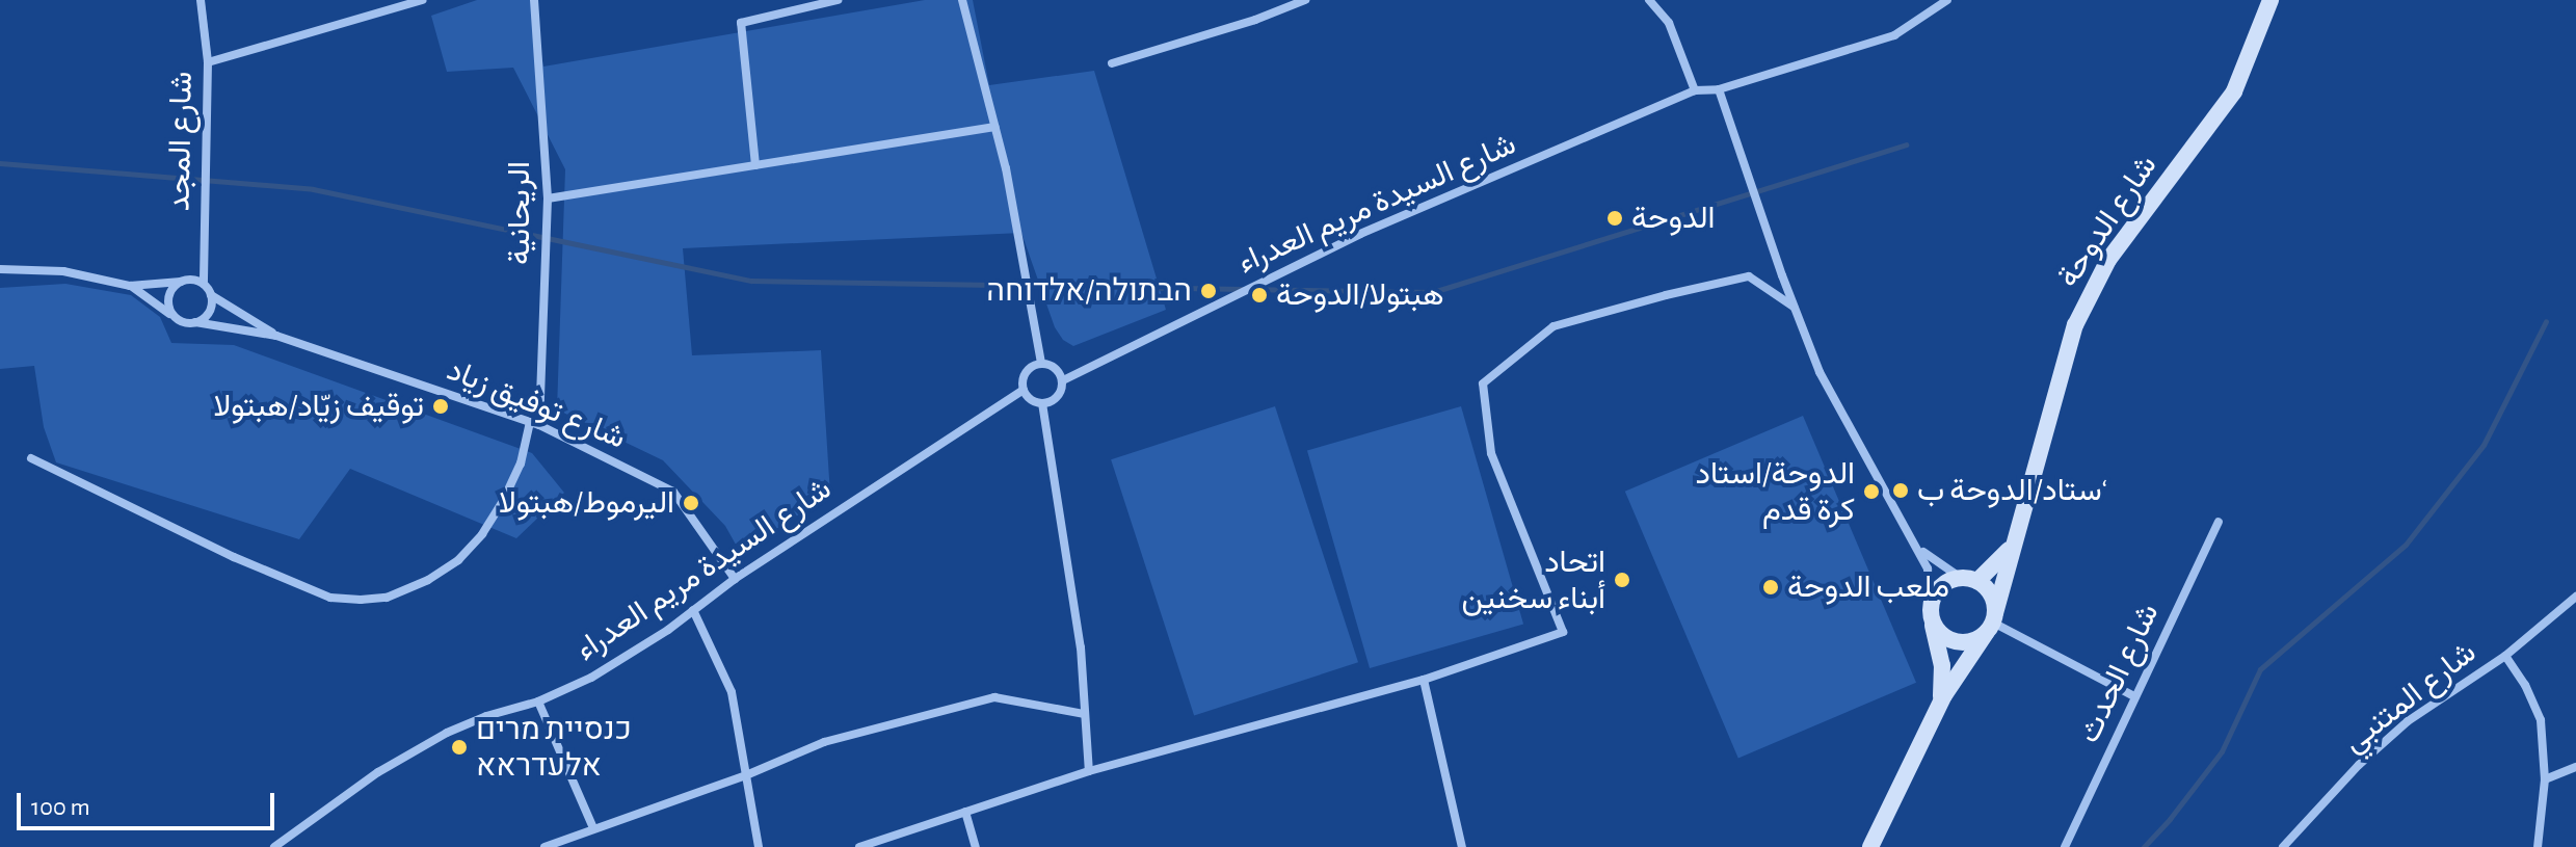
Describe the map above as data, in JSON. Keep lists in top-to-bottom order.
{
  "streets": {
    "street": [
      "شارع المجد",
      "شارع السيدة مريم العدراء",
      "الريحانية",
      "شارع الدوحة",
      "شارع توفيق زياد",
      "شارع الحدث",
      "شارع المتنبي"
    ]
  },
  "crossings": [
    ["شارع السيدة مريم العدراء", "شارع توفيق زياد"],
    ["الريحانية", "شارع توفيق زياد"]
  ],
  "places": [
    "الدوحة",
    "הבתולה/אלדוחה",
    "هبتولا/الدوحة",
    "توقيف زيّاد/هبتولا",
    "ستاد/الدوحة ب‘",
    "الدوحة/استاد كرة قدم",
    "اليرموط/هبتولا",
    "اتحاد أبناء سخنين",
    "ملعب الدوحة",
    "כנסיית מרים אלעדראא"
  ],
  "scale_bar": "100 m"
}
